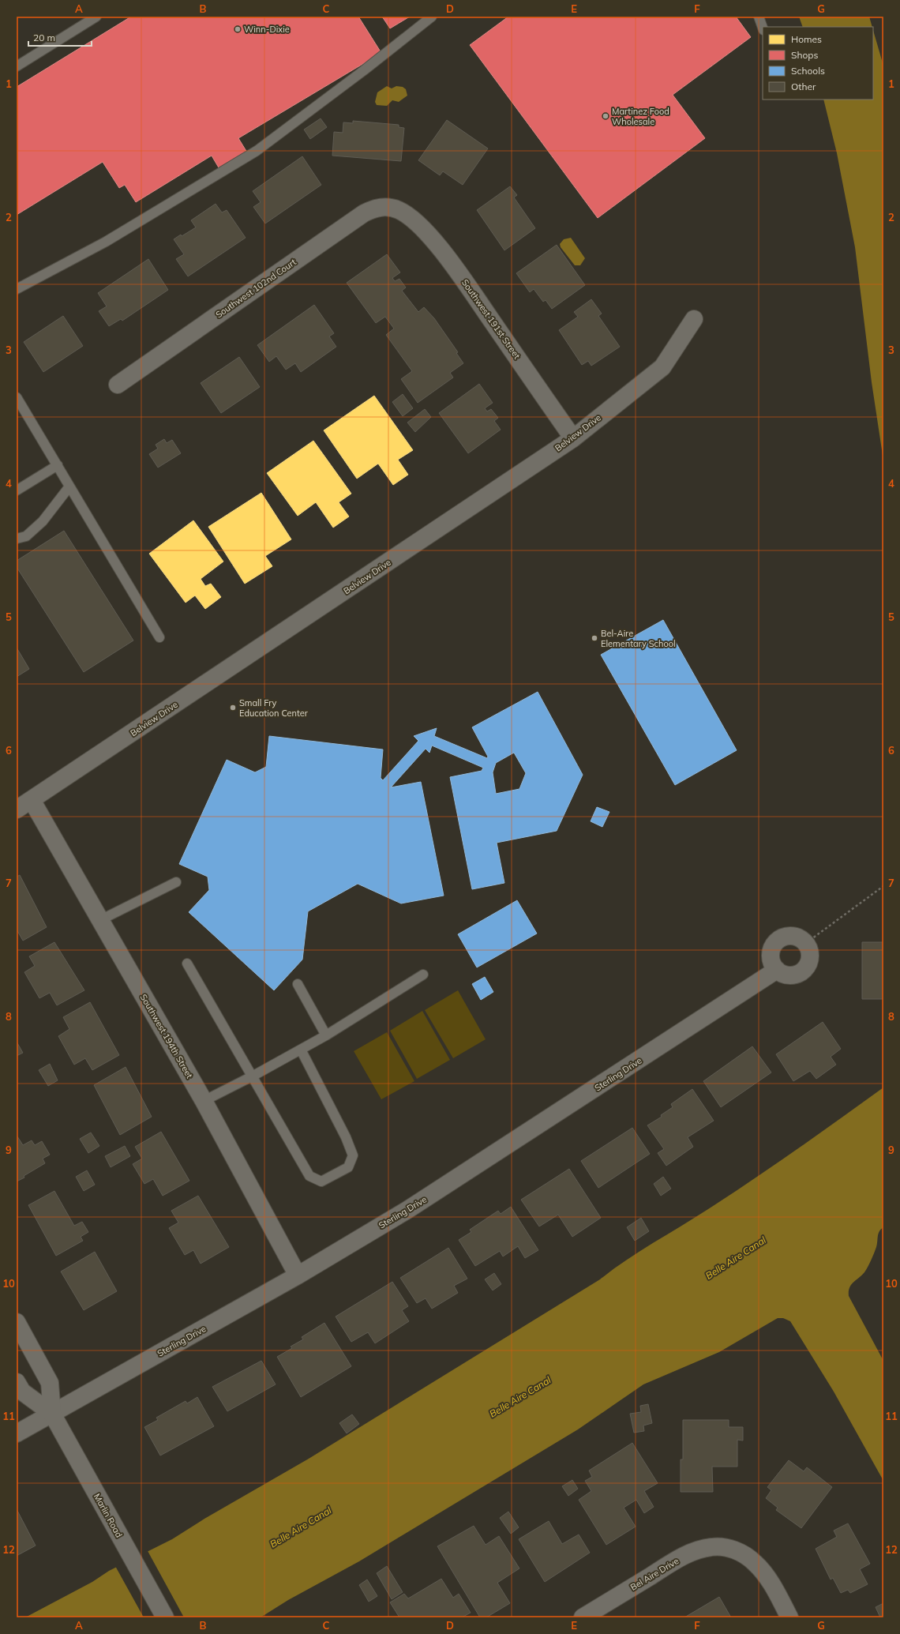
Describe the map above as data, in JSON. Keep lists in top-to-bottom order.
{
  "streets": {
    "street": [
      "Southwest 102nd Court",
      "Southwest 191st Street",
      "Belview Drive",
      "Southwest 194th Street",
      "Sterling Drive",
      "Marlin Road",
      "Bel Aire Drive"
    ]
  },
  "crossings": [
    ["Southwest 102nd Court", "Southwest 191st Street"],
    ["Southwest 191st Street", "Belview Drive"],
    ["Belview Drive", "Southwest 194th Street"],
    ["Southwest 194th Street", "Sterling Drive"],
    ["Sterling Drive", "Marlin Road"]
  ],
  "water": ["Belle Aire Canal"],
  "places": [
    "Winn-Dixie",
    "Martinez Food Wholesale",
    "Bel-Aire Elementary School",
    "Small Fry Education Center"
  ],
  "legend": [
    "Homes",
    "Shops",
    "Schools",
    "Other"
  ],
  "scale_bar": "20 m",
  "grid": {
    "columns": [
      "A",
      "B",
      "C",
      "D",
      "E",
      "F",
      "G"
    ],
    "rows": [
      "1",
      "2",
      "3",
      "4",
      "5",
      "6",
      "7",
      "8",
      "9",
      "10",
      "11",
      "12"
    ]
  }
}
